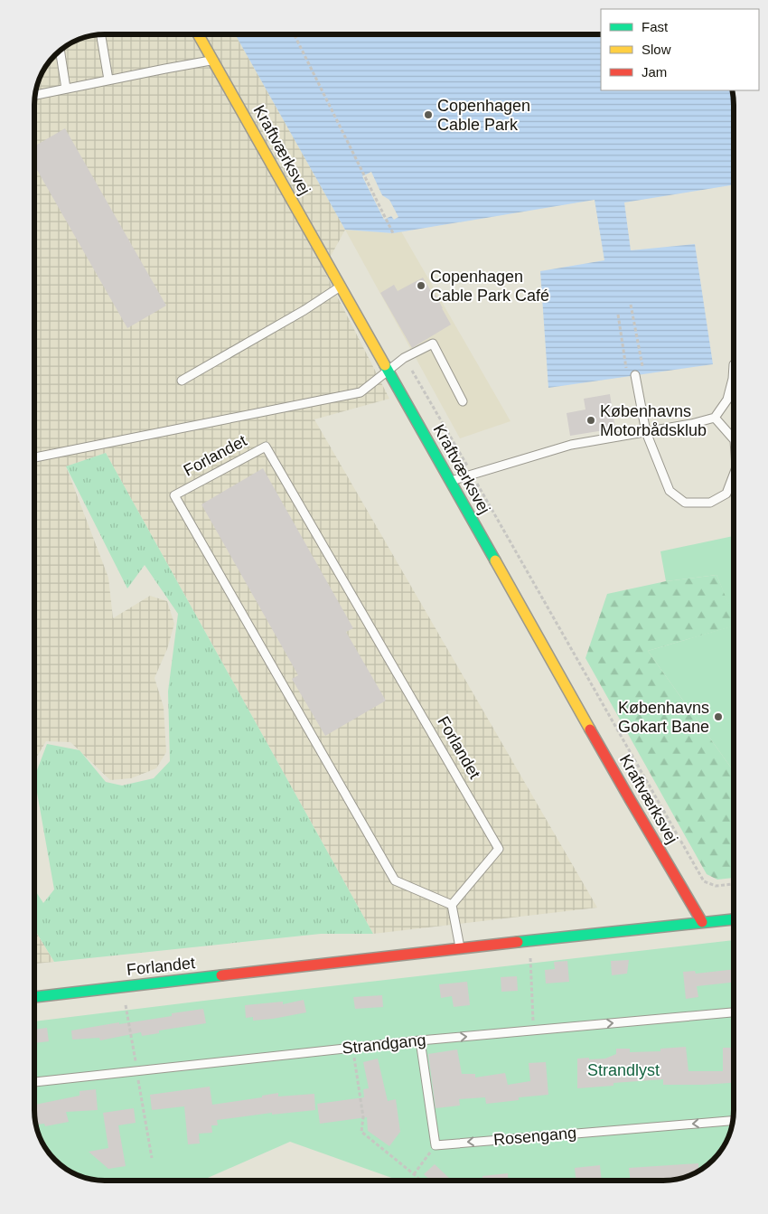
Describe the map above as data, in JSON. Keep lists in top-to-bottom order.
{
  "streets": {
    "street": ["Kraftværksvej", "Forlandet"],
    "lane": ["Strandgang", "Rosengang"]
  },
  "crossings": [
    ["Kraftværksvej", "Forlandet"]
  ],
  "one_way": ["Strandgang", "Rosengang"],
  "parks": ["Strandlyst"],
  "places": [
    "Copenhagen Cable Park",
    "Copenhagen Cable Park Café",
    "Københavns Motorbådsklub",
    "Københavns Gokart Bane"
  ],
  "legend": ["Fast", "Slow", "Jam"]
}
